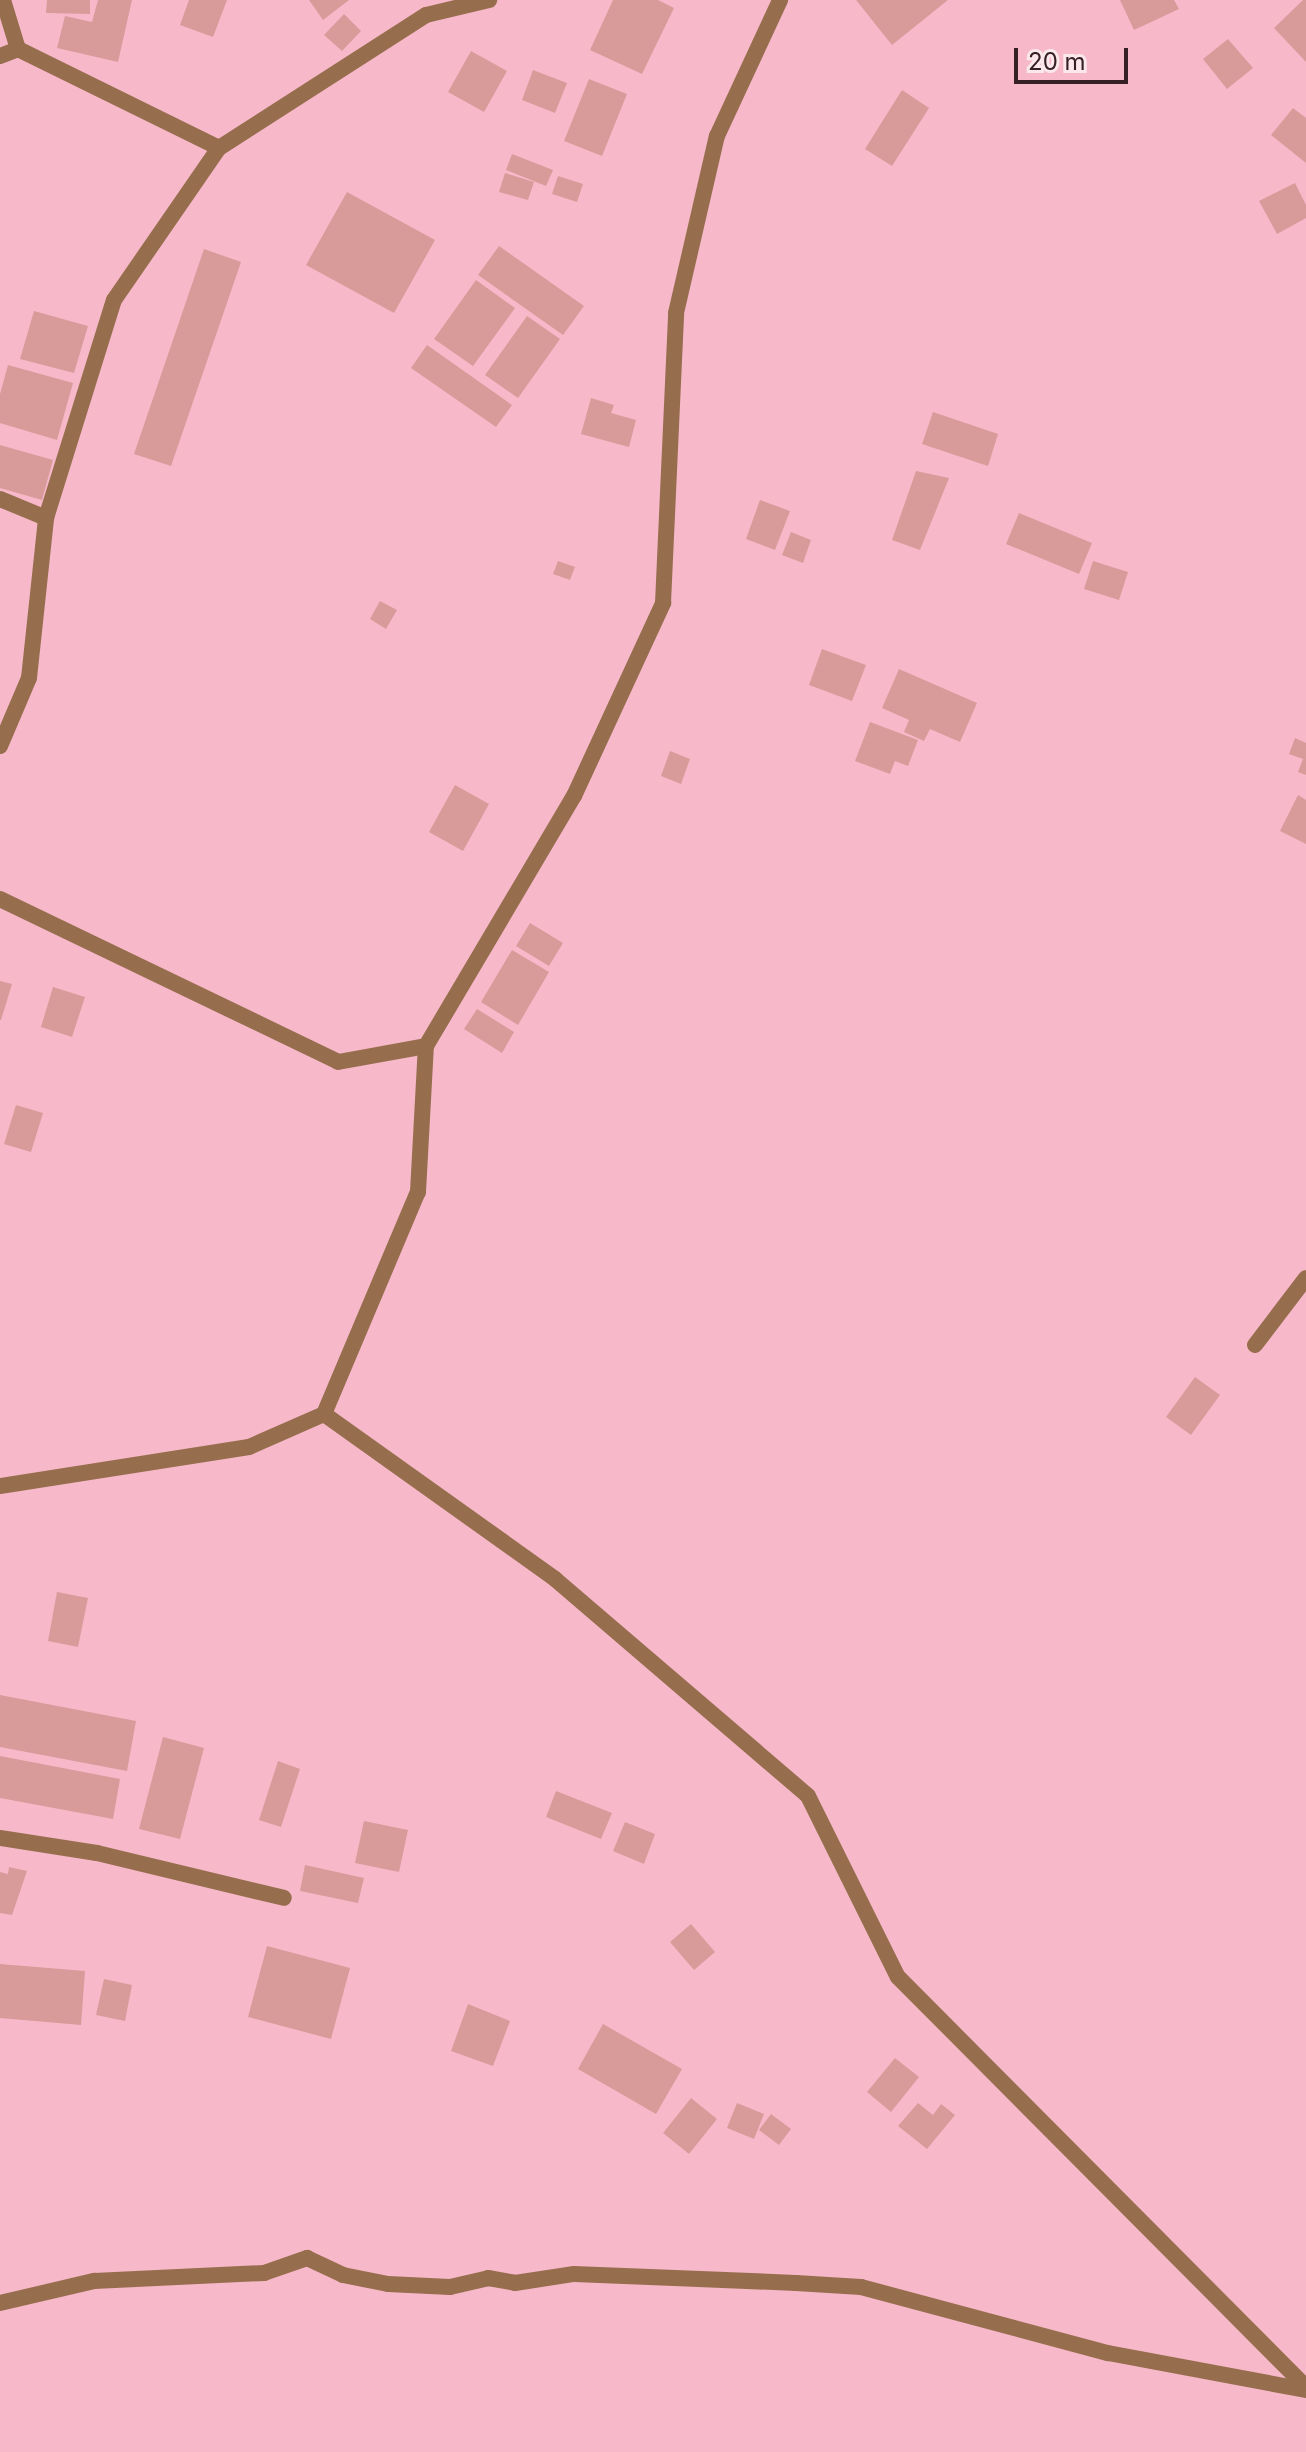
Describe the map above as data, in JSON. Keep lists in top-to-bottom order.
{
  "scale_bar": "20 m"
}
